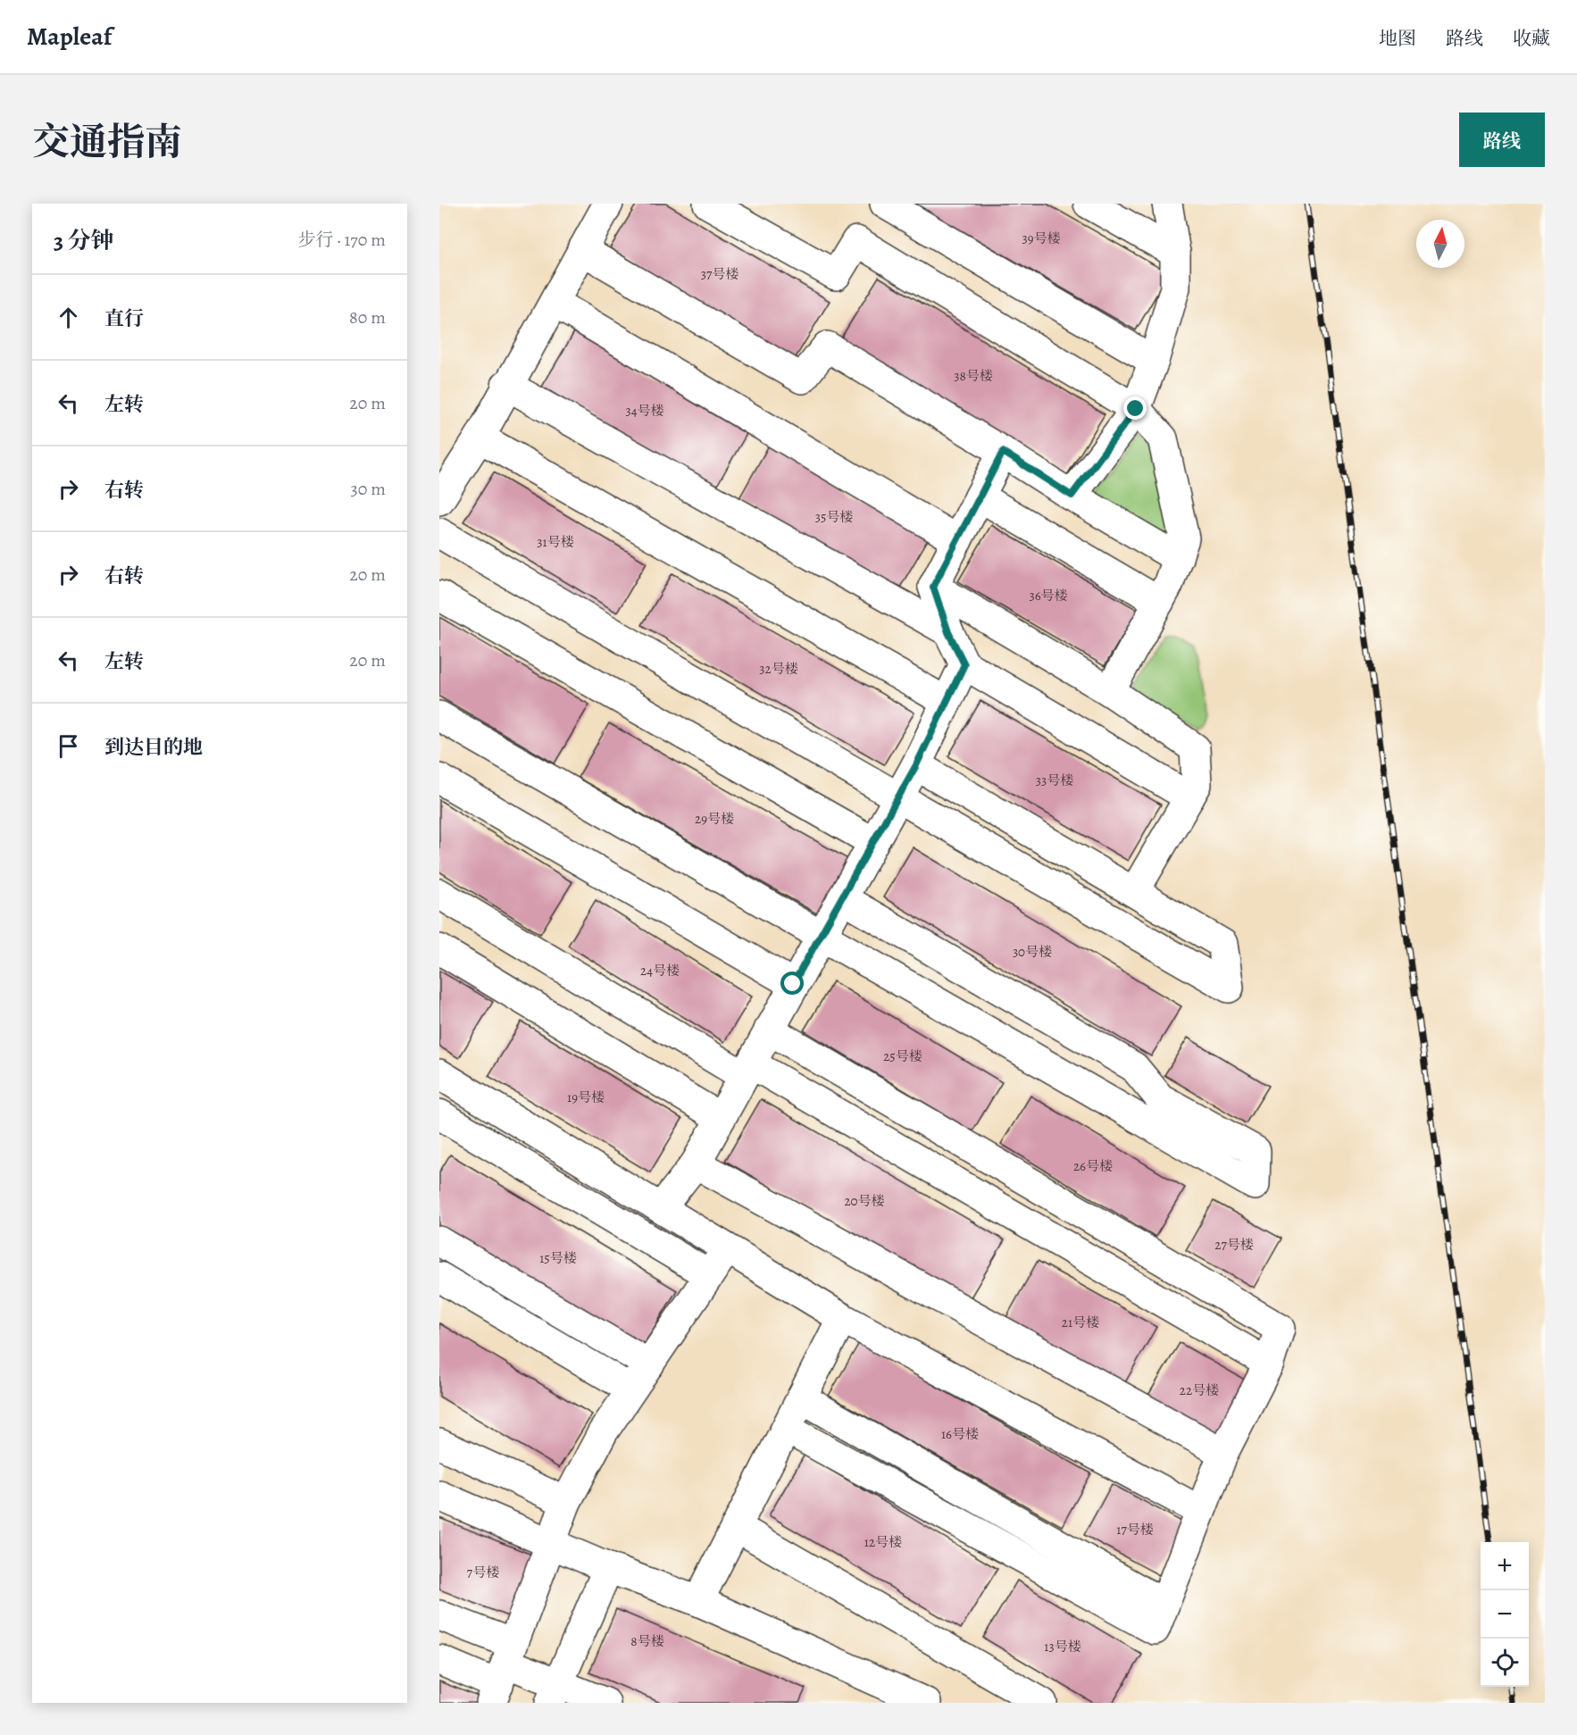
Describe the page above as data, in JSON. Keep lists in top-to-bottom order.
{
  "house_numbers": [
    "39号楼",
    "37号楼",
    "38号楼",
    "34号楼",
    "35号楼",
    "31号楼",
    "36号楼",
    "32号楼",
    "33号楼",
    "29号楼",
    "30号楼",
    "24号楼",
    "25号楼",
    "19号楼",
    "26号楼",
    "20号楼",
    "27号楼",
    "15号楼",
    "21号楼",
    "22号楼",
    "16号楼",
    "17号楼",
    "12号楼",
    "7号楼",
    "8号楼",
    "13号楼"
  ],
  "north": "top",
  "page": {
    "header": "Mapleaf",
    "nav": ["地图", "路线", "收藏"],
    "title": "交通指南",
    "buttons": "路线",
    "heading": ["3 分钟", "步行 · 170 m"],
    "list": [
      ["直行", "80 m"],
      ["左转", "20 m"],
      ["右转", "30 m"],
      ["右转", "20 m"],
      ["左转", "20 m"],
      "到达目的地"
    ],
    "map_buttons": ["+", "−"]
  }
}
